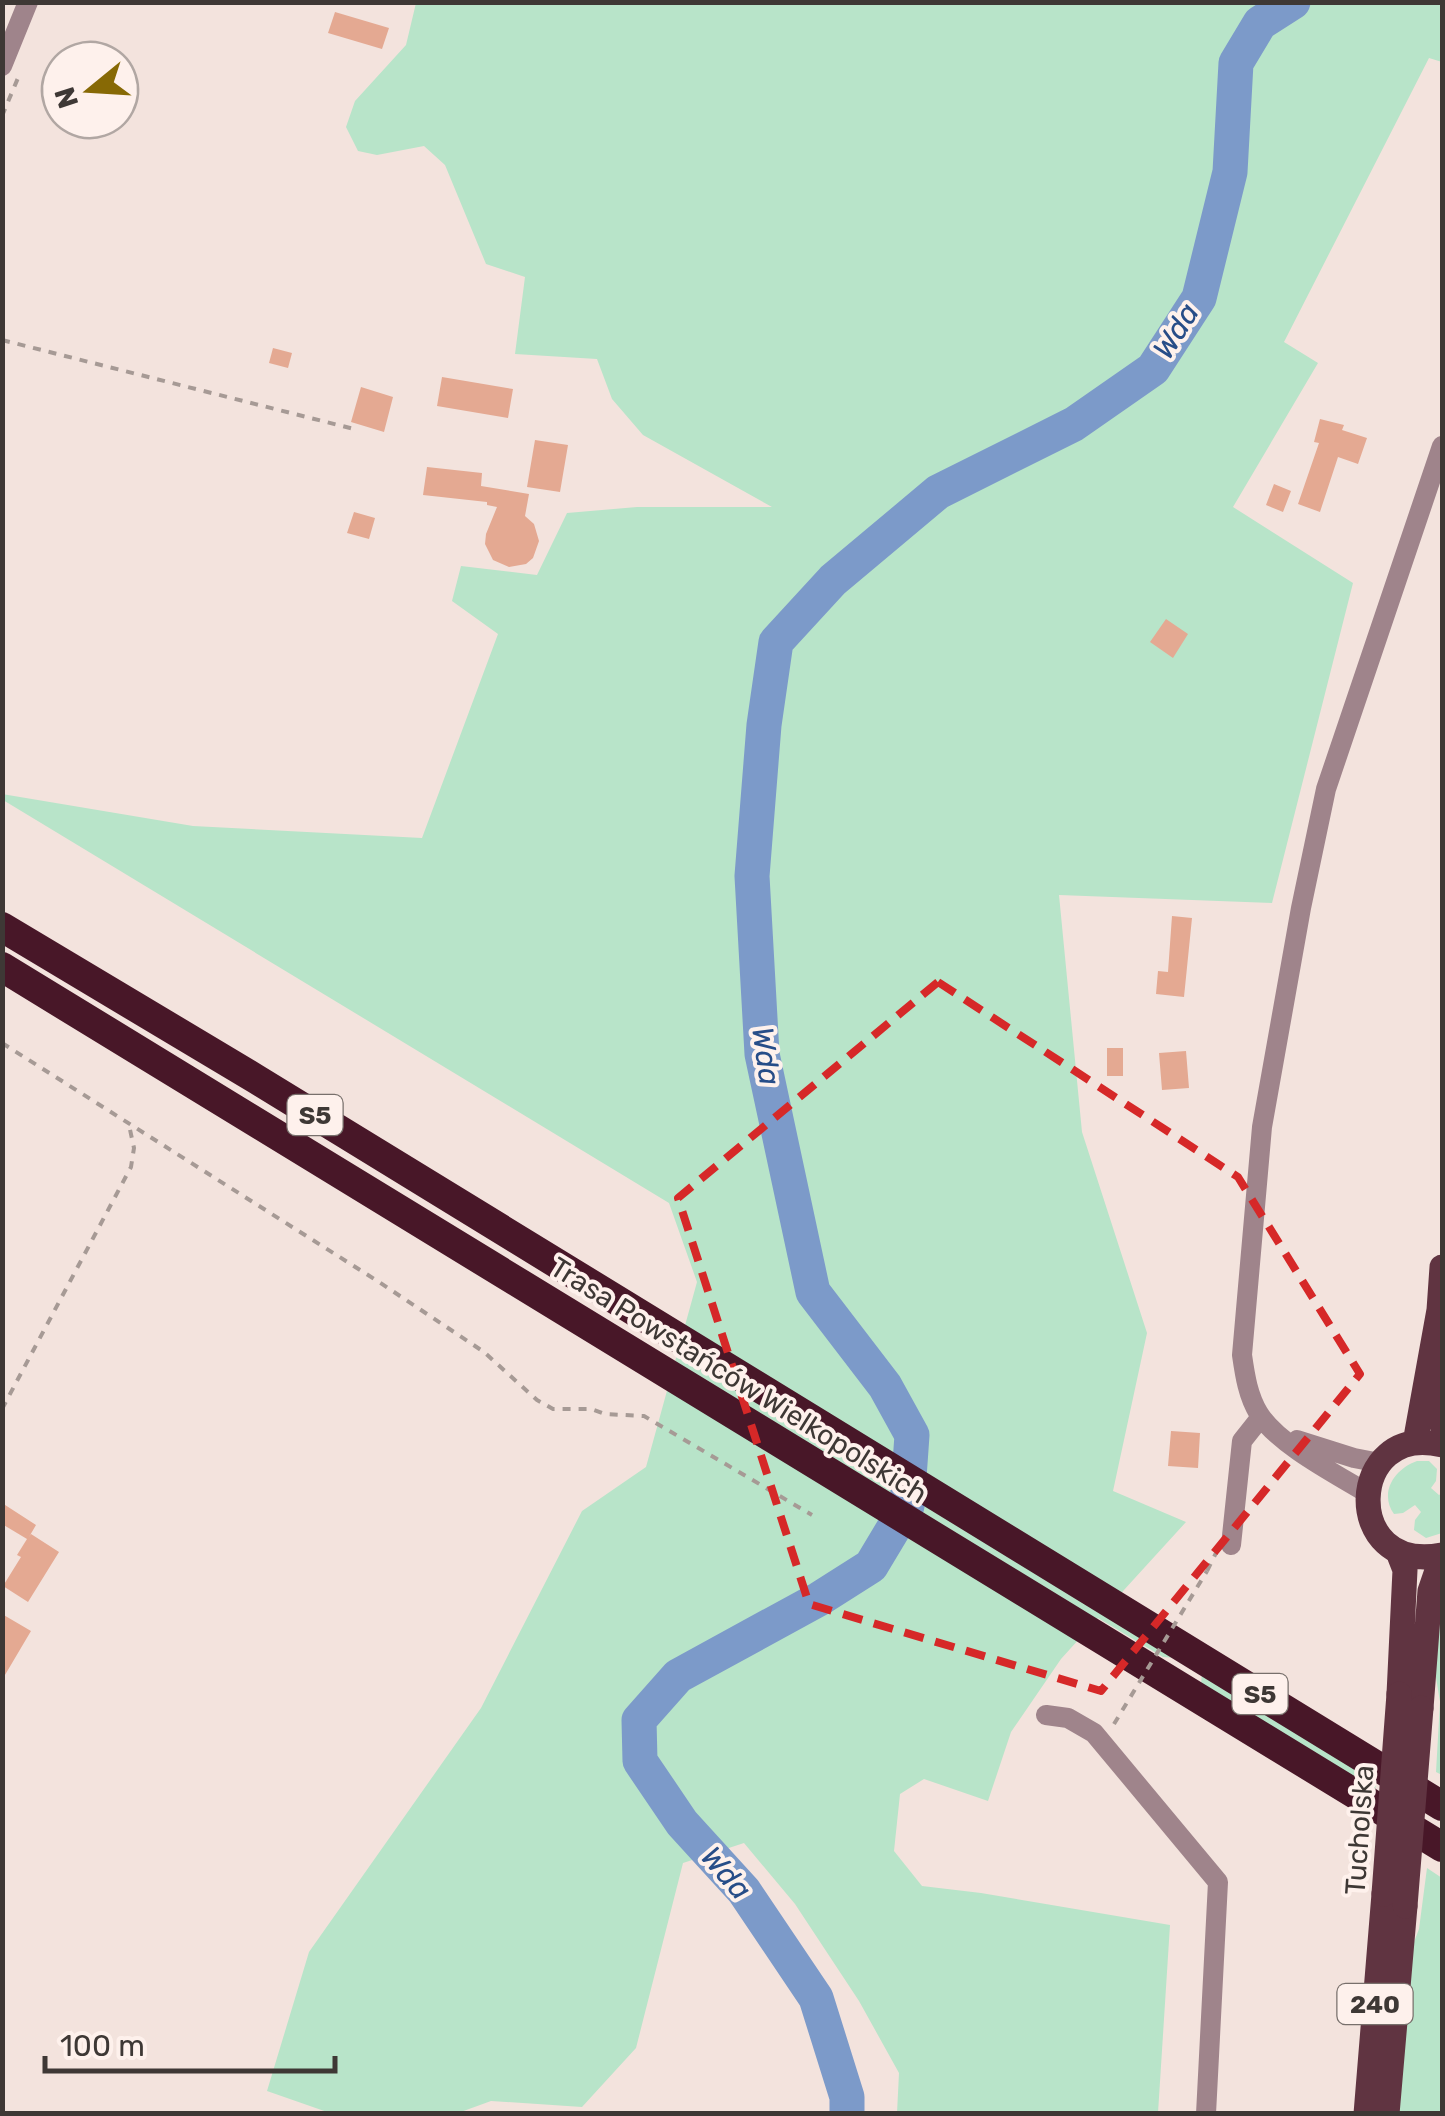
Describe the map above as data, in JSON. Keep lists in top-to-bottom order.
{
  "streets": {
    "highway": ["S5", "Trasa Powstańców Wielkopolskich"],
    "main road": ["Tucholska", "240"]
  },
  "water": ["Wda"],
  "scale_bar": "100 m",
  "north": "left"
}
